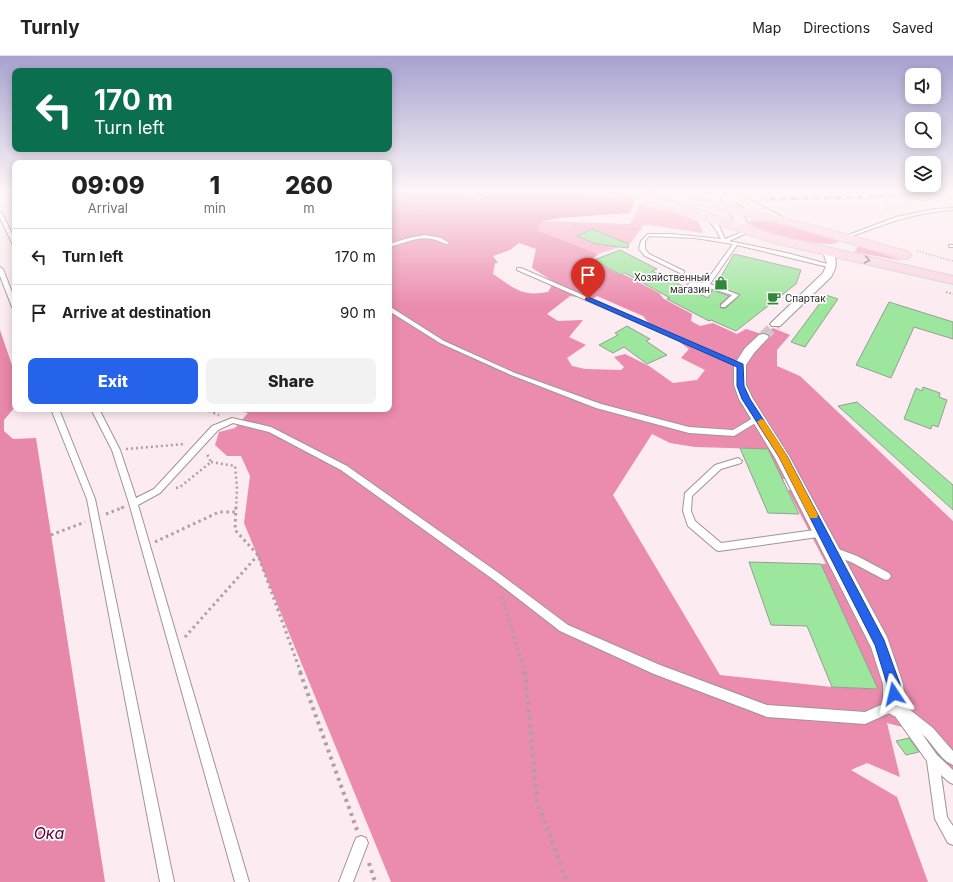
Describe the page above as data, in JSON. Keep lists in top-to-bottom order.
{
  "water": ["Ока"],
  "places": {
    "shop": ["Хозяйственный магазин"],
    "cafe": ["Спартак"]
  },
  "page": {
    "header": "Turnly",
    "nav": ["Map", "Directions", "Saved"],
    "turn": ["170 m", "Turn left"],
    "eta": [
      "09:09",
      "Arrival",
      "1",
      "min",
      "260",
      "m"
    ],
    "list": [
      {
        "name": "Turn left",
        "value": "170 m"
      },
      {
        "name": "Arrive at destination",
        "value": "90 m"
      }
    ],
    "buttons": ["Exit", "Share"]
  }
}
